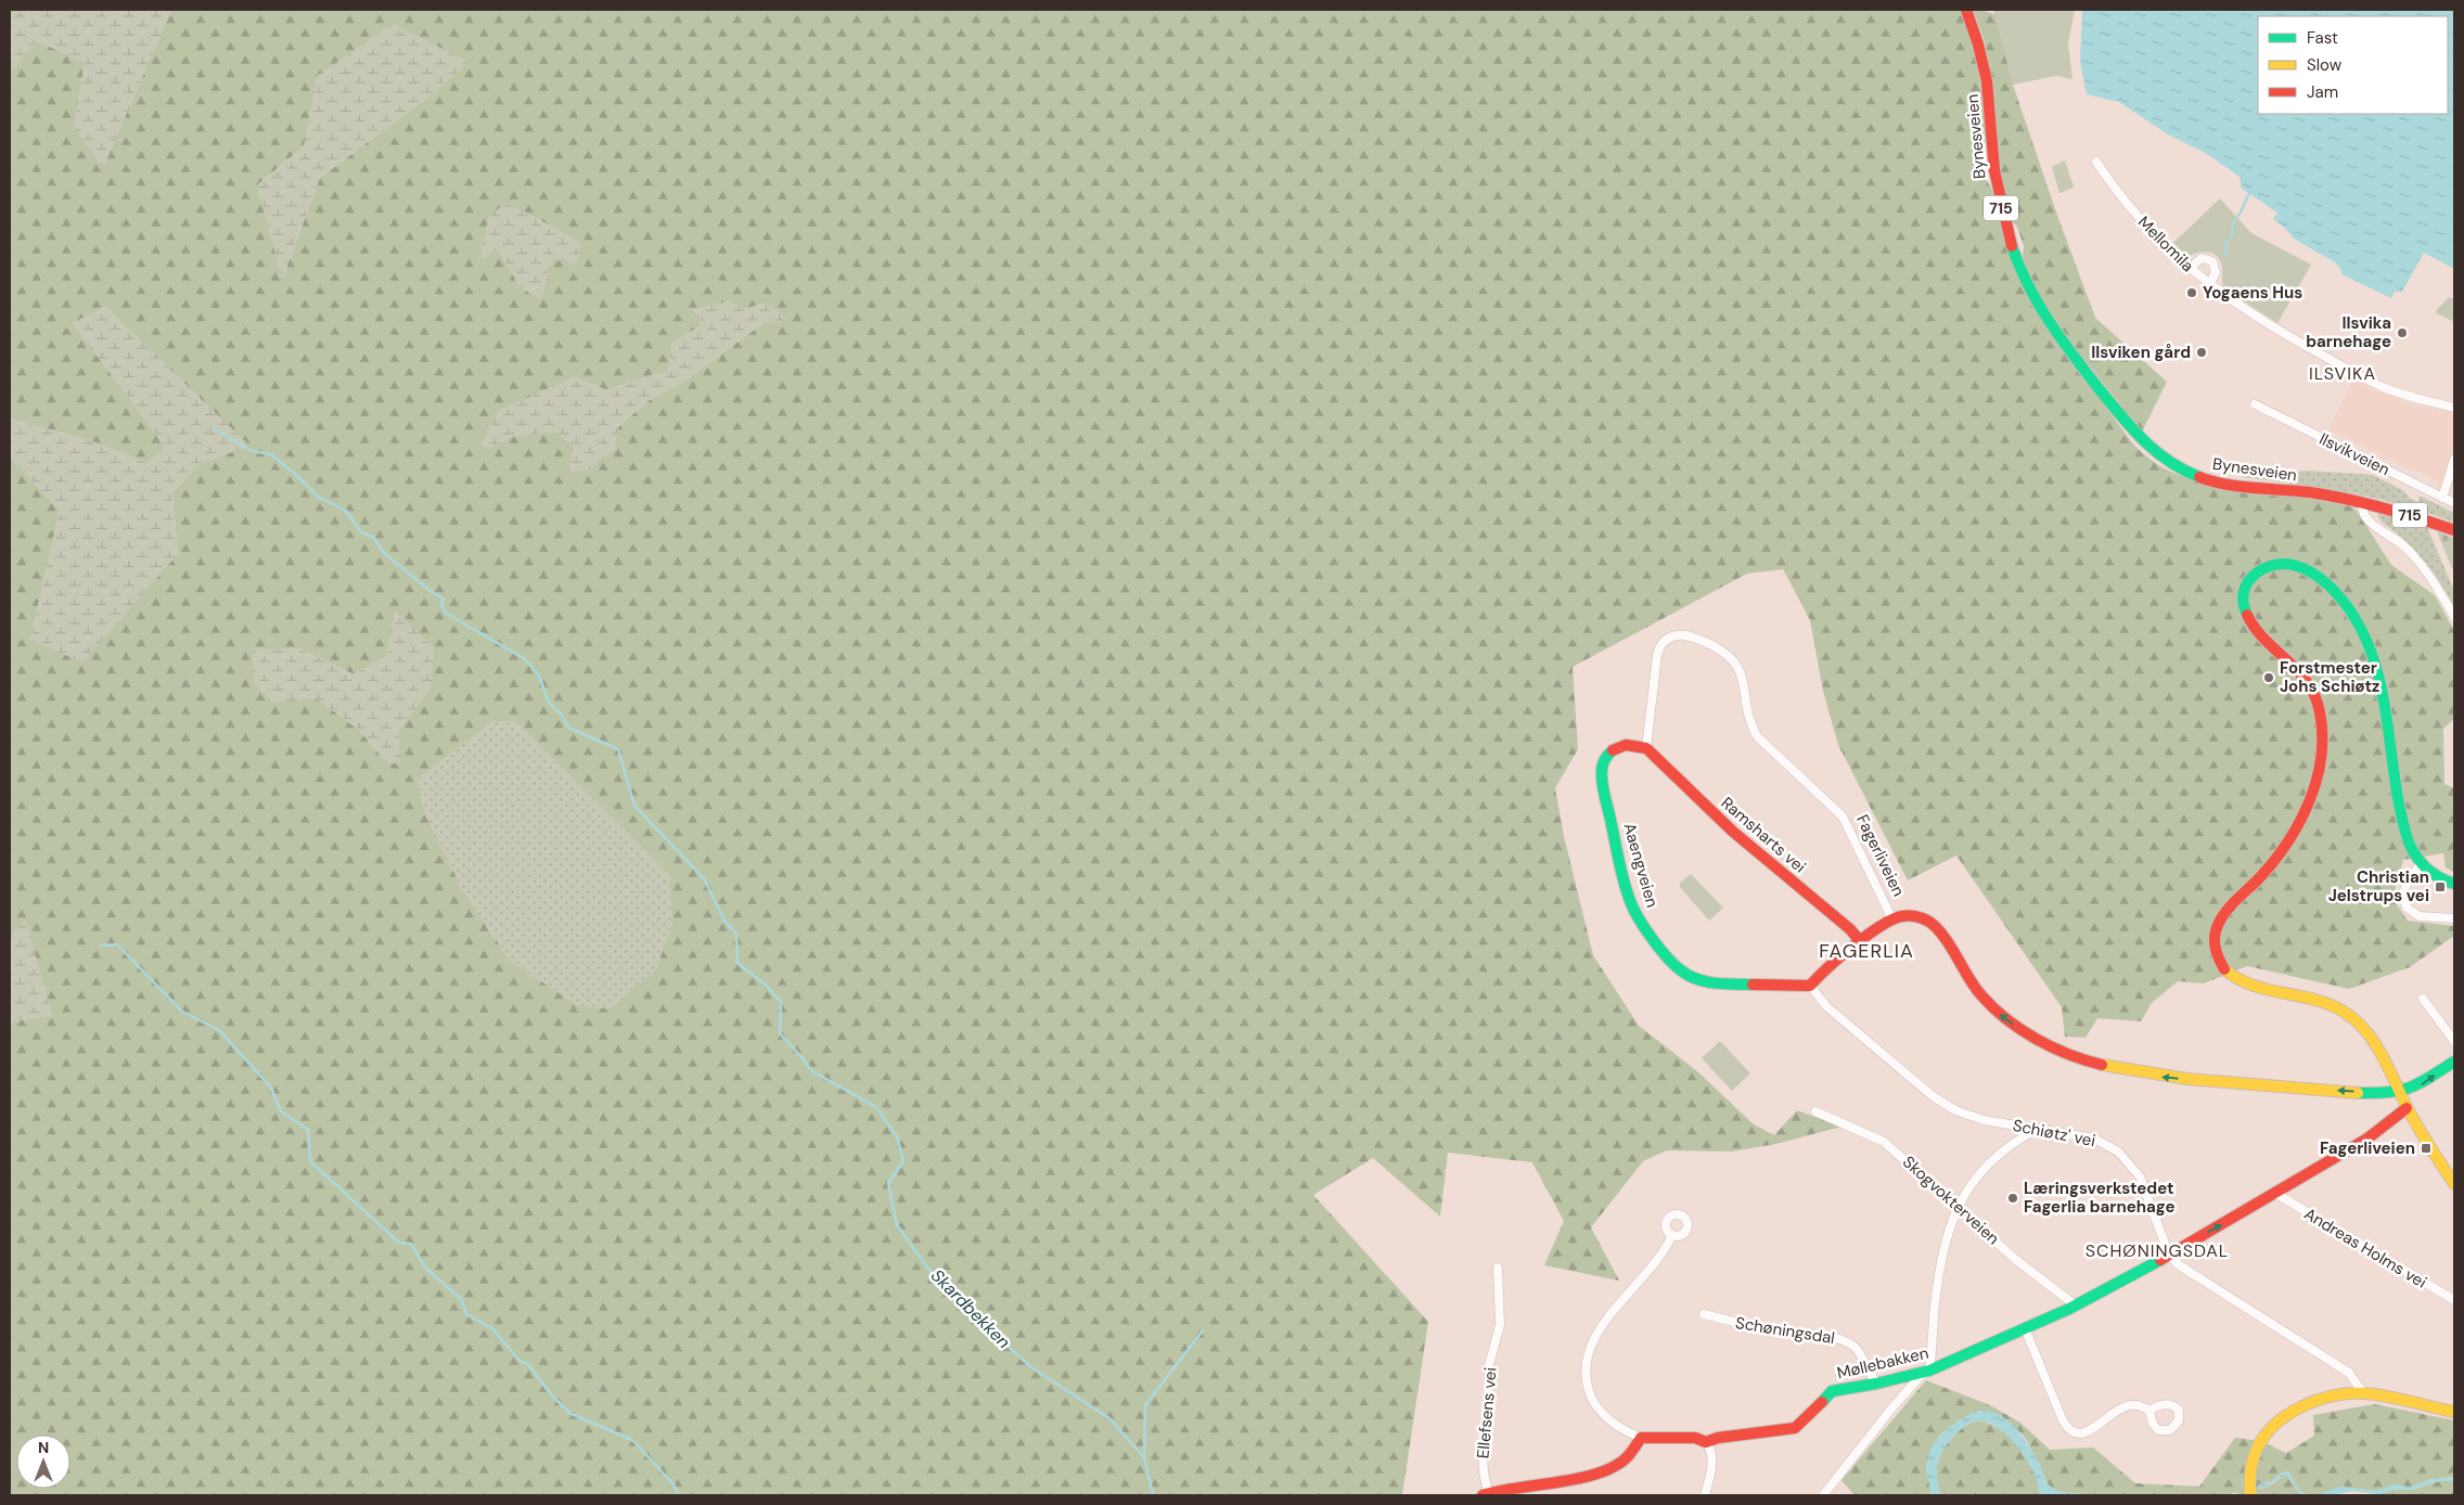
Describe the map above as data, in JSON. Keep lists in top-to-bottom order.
{
  "streets": {
    "street": [
      "Bynesveien",
      "715",
      "Mellomila",
      "Ilsvikveien",
      "Ramsharts vei",
      "Fagerliveien",
      "Aaengveien",
      "Schiøtz' vei",
      "Skogvokterveien",
      "Andreas Holms vei",
      "Schøningsdal",
      "Møllebakken",
      "Ellefsens vei"
    ]
  },
  "crossings": [
    ["Ramsharts vei", "Fagerliveien"],
    ["Ramsharts vei", "Aaengveien"],
    ["Fagerliveien", "Aaengveien"],
    ["Aaengveien", "Schiøtz' vei"],
    ["Schiøtz' vei", "Skogvokterveien"],
    ["Schiøtz' vei", "Møllebakken"],
    ["Skogvokterveien", "Møllebakken"],
    ["Andreas Holms vei", "Møllebakken"],
    ["Schøningsdal", "Møllebakken"]
  ],
  "one_way": ["Fagerliveien"],
  "districts": ["ILSVIKA", "FAGERLIA", "SCHØNINGSDAL"],
  "water": ["Skardbekken"],
  "places": {
    "other": [
      "Yogaens Hus",
      "Ilsvika barnehage",
      "Ilsviken gård",
      "Forstmester Johs Schiøtz",
      "Læringsverkstedet Fagerlia barnehage"
    ],
    "transit": ["Christian Jelstrups vei", "Fagerliveien"]
  },
  "legend": ["Fast", "Slow", "Jam"],
  "north": "top"
}
